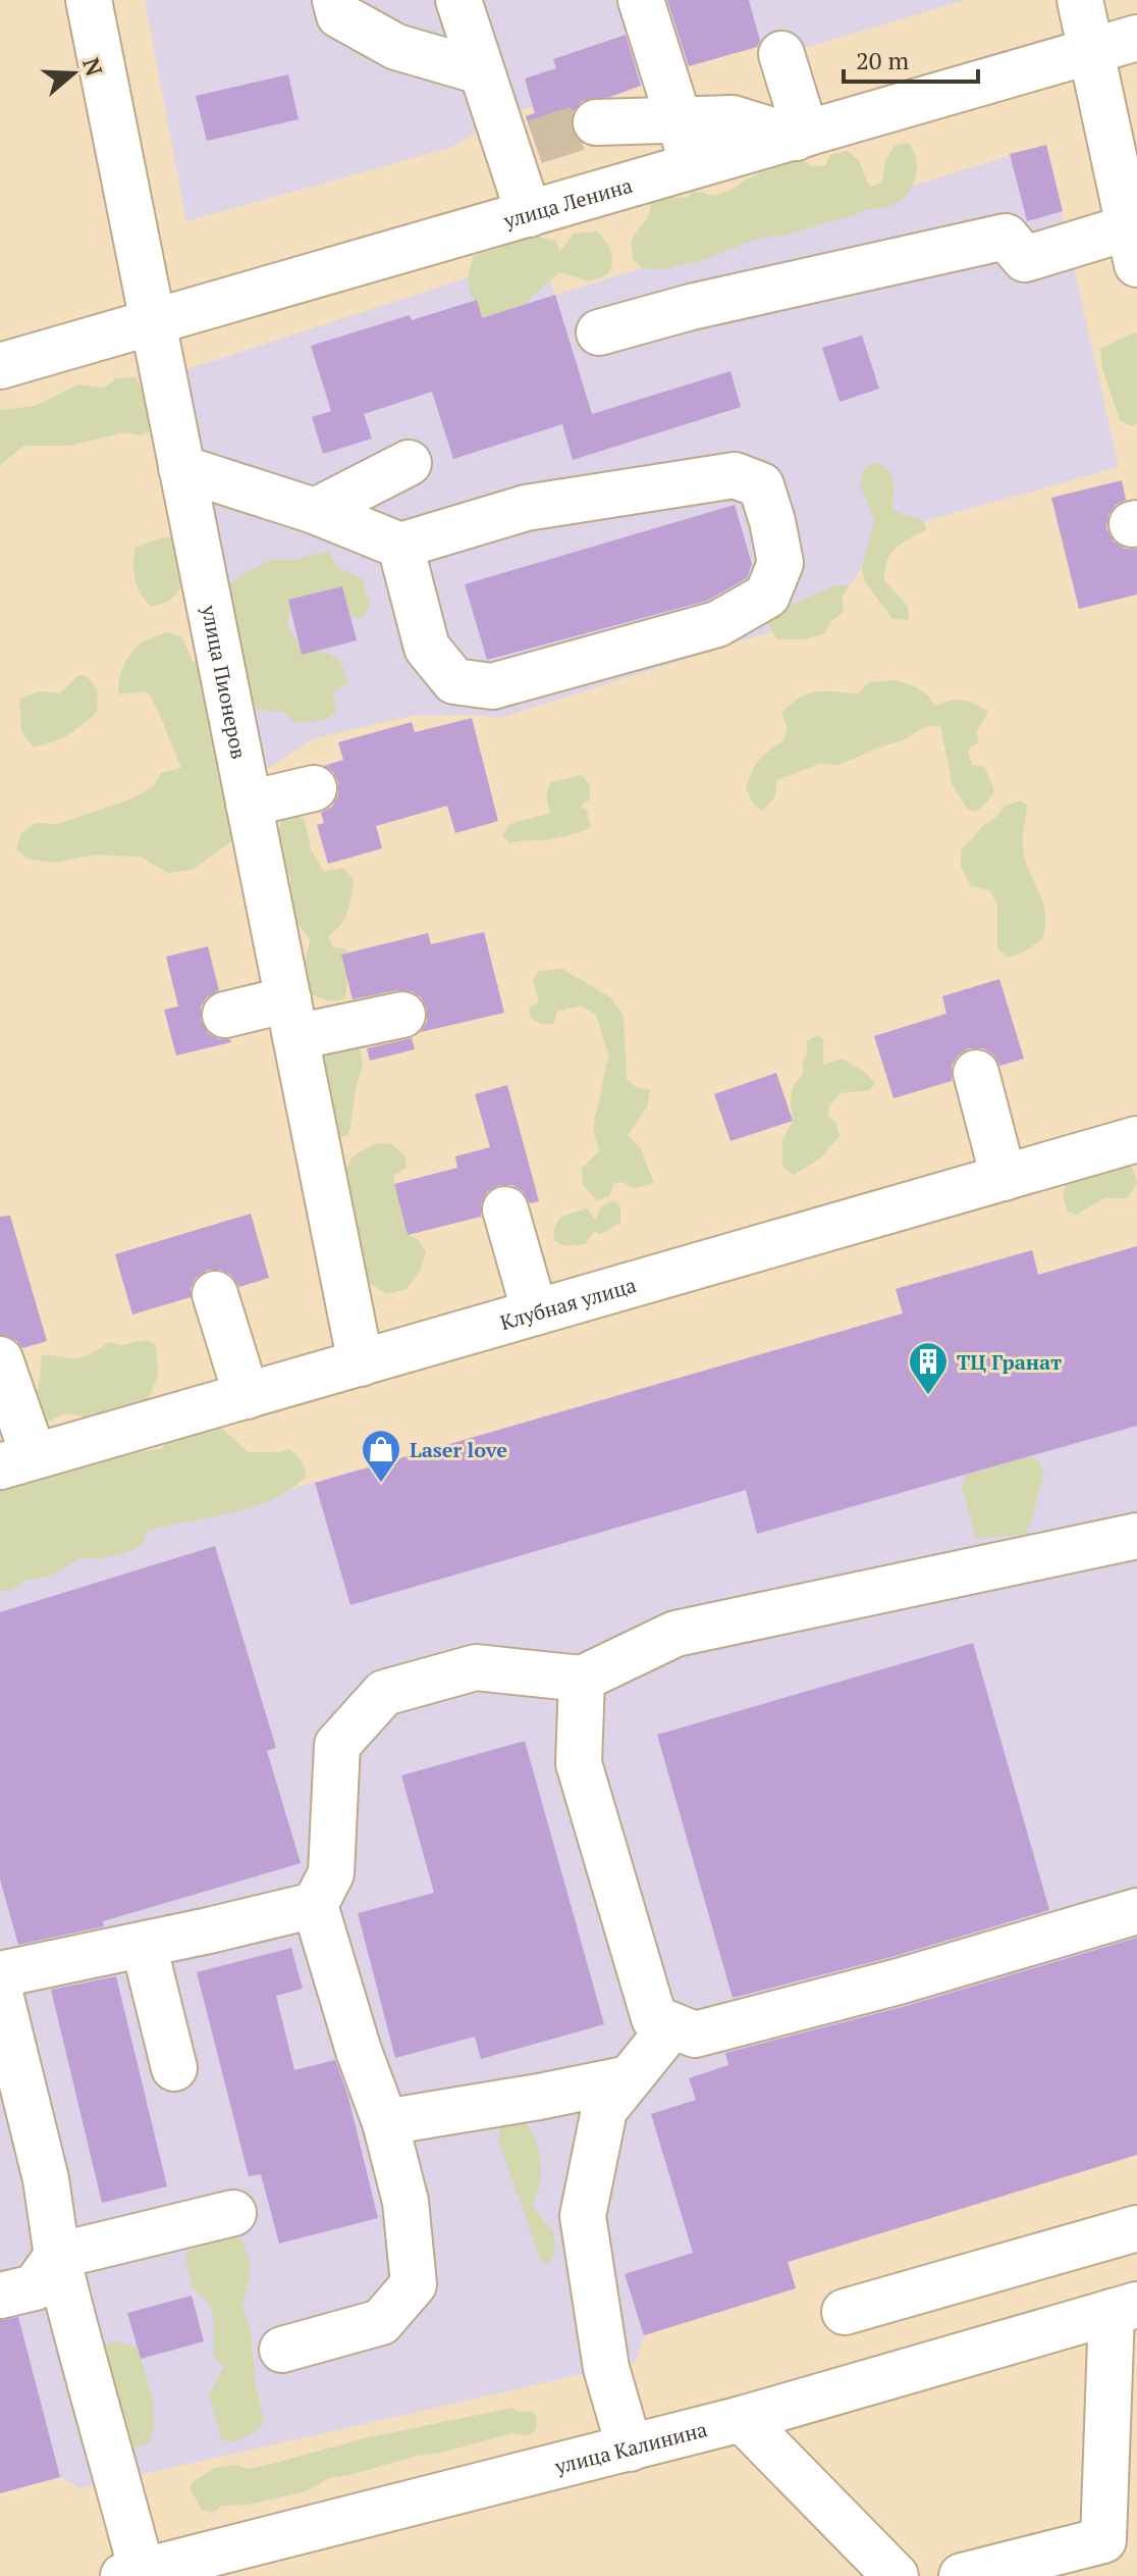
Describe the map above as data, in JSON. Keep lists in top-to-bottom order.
{
  "streets": {
    "street": [
      "улица Ленина",
      "улица Пионеров",
      "Клубная улица",
      "улица Калинина"
    ]
  },
  "crossings": [
    ["улица Ленина", "улица Пионеров"],
    ["улица Пионеров", "Клубная улица"]
  ],
  "places": {
    "building": ["ТЦ Гранат"],
    "shop": ["Laser love"]
  },
  "scale_bar": "20 m",
  "north": "right"
}
